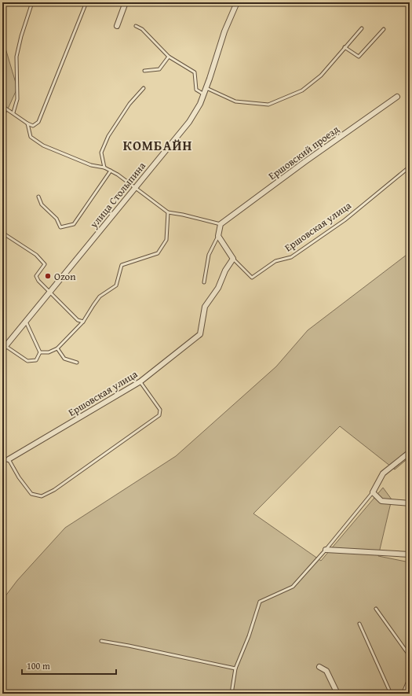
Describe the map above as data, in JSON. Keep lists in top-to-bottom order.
{
  "streets": {
    "street": ["Ершовский проезд", "улица Столыпина", "Ершовская улица"]
  },
  "districts": ["КОМБАЙН"],
  "places": ["Ozon"],
  "scale_bar": "100 m"
}
